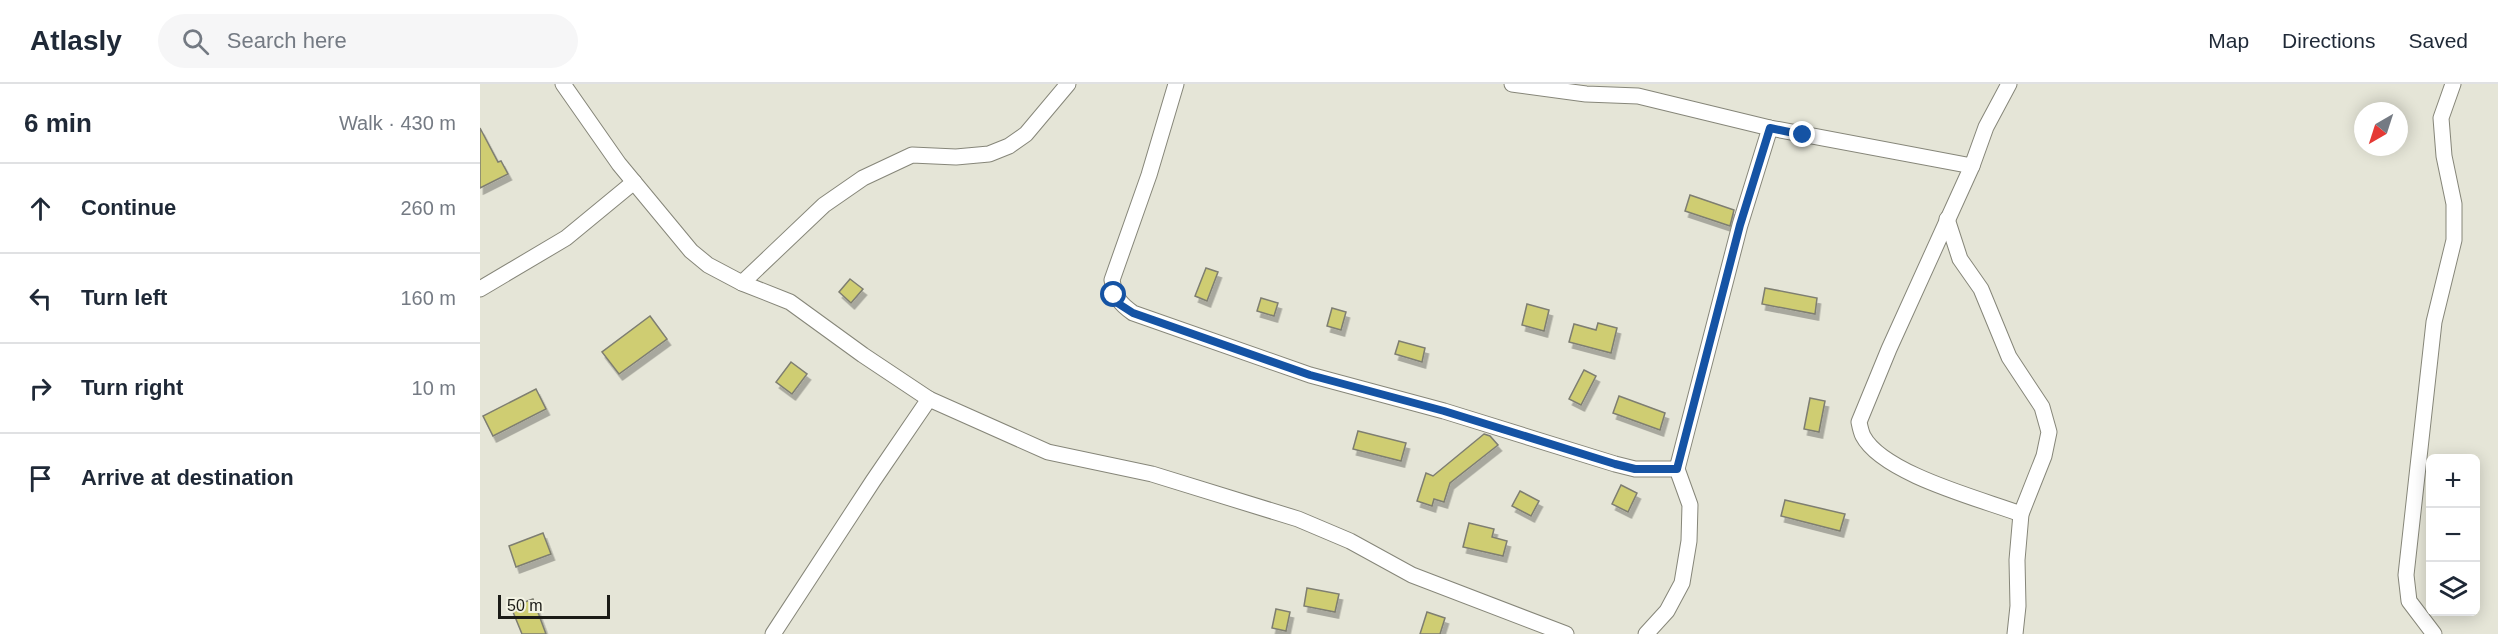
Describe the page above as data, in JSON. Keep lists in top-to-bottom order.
{
  "scale_bar": "50 m",
  "north": "bottom left",
  "page": {
    "header": "Atlasly",
    "search": "Search here",
    "nav": ["Map", "Directions", "Saved"],
    "heading": ["6 min", "Walk · 430 m"],
    "list": [
      ["Continue", "260 m"],
      ["Turn left", "160 m"],
      ["Turn right", "10 m"],
      "Arrive at destination"
    ],
    "map_buttons": ["+", "−"],
    "scale": "50 m"
  }
}
